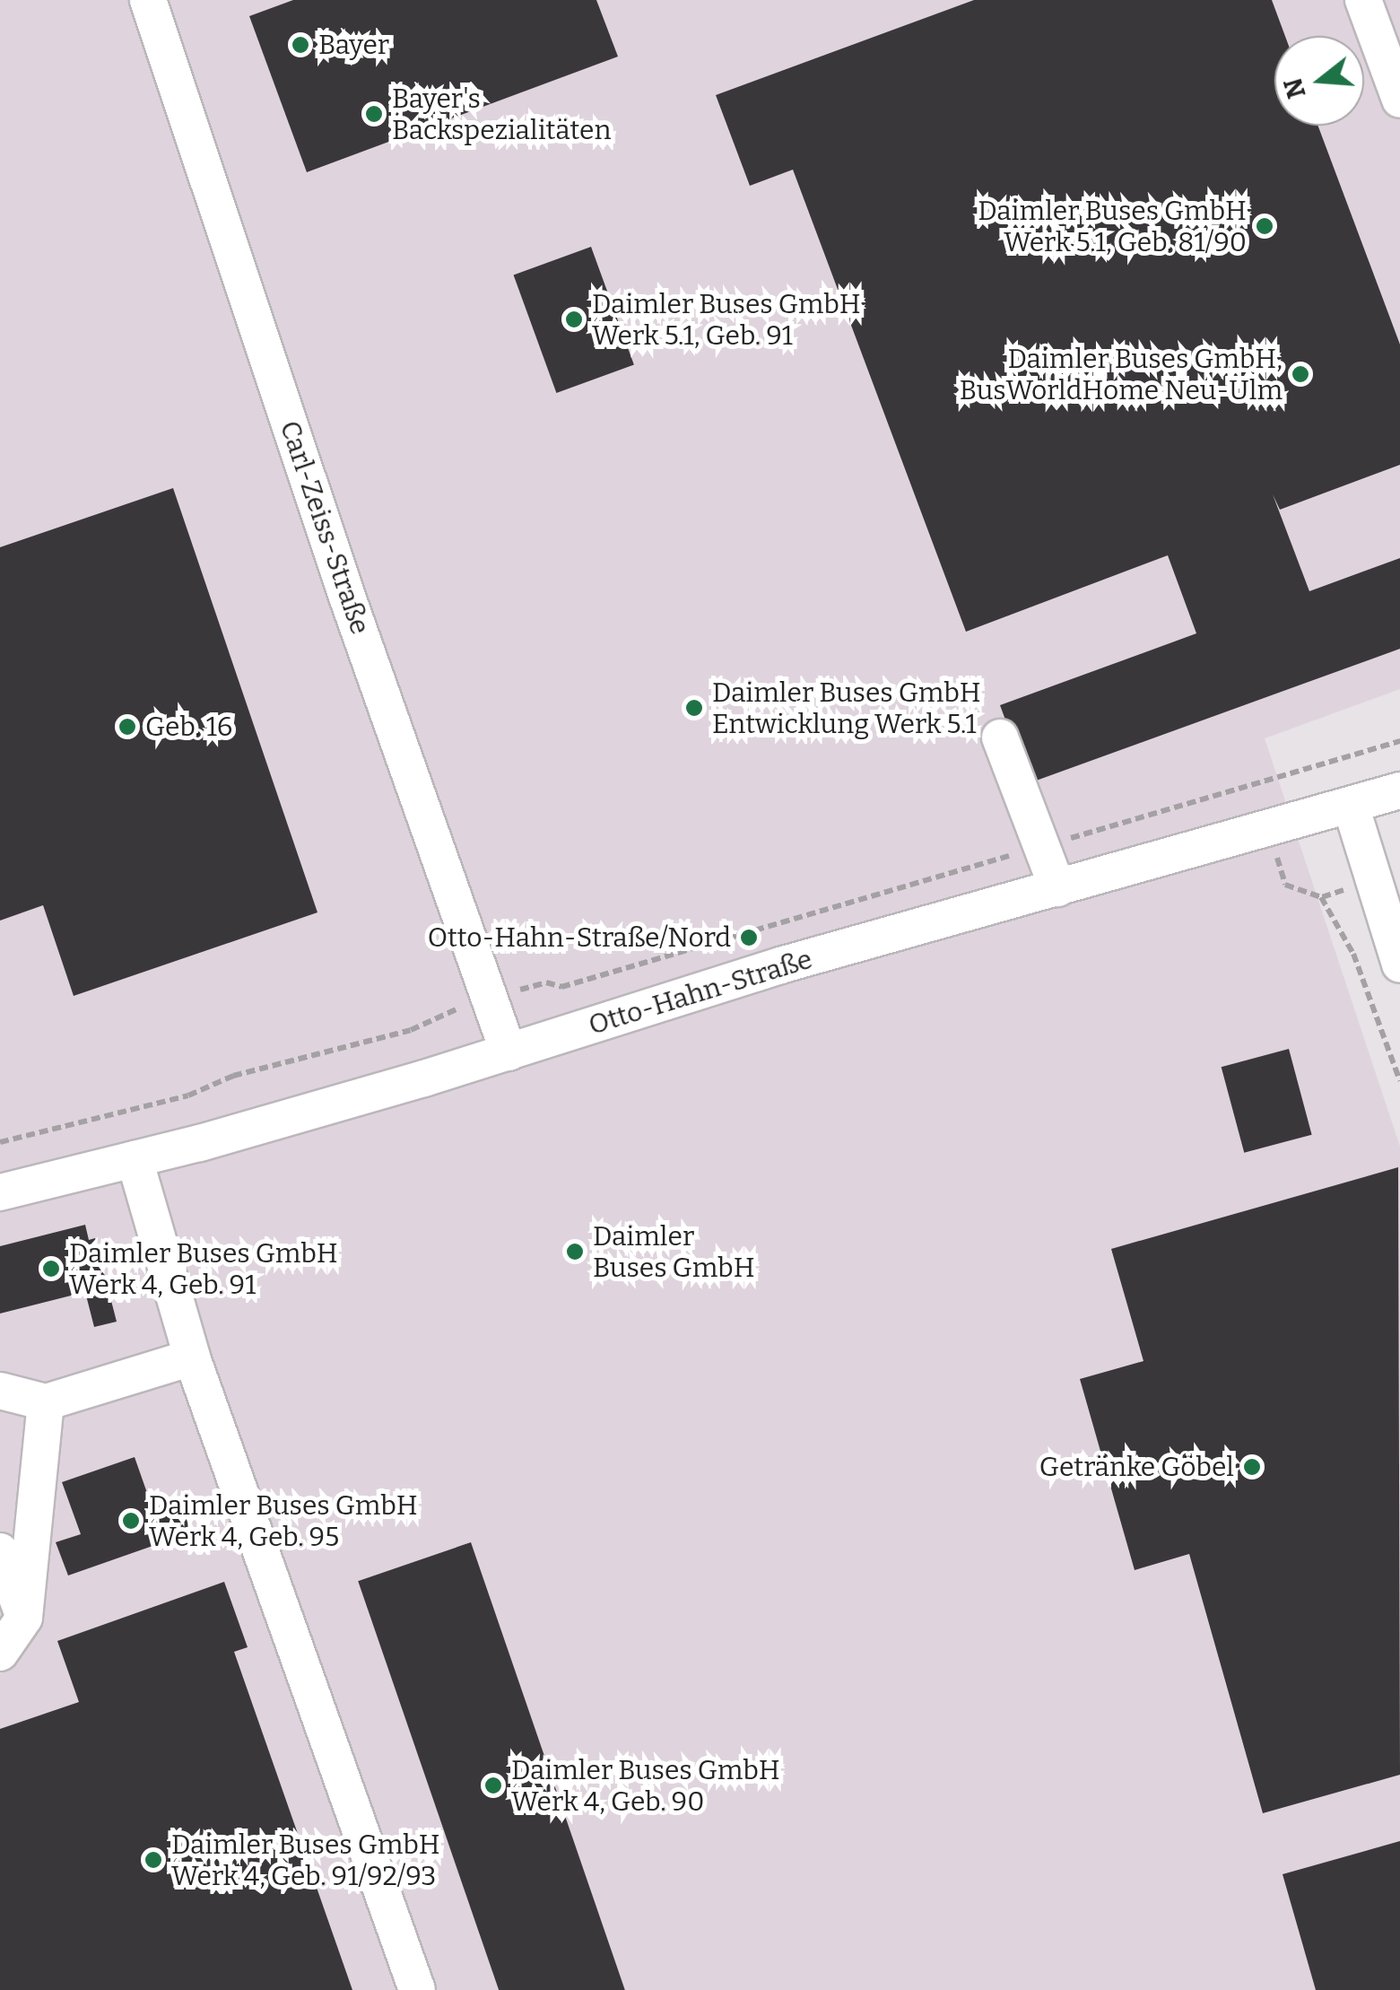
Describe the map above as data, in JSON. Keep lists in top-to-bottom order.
{
  "streets": {
    "street": ["Carl-Zeiss-Straße", "Otto-Hahn-Straße"]
  },
  "crossings": [
    ["Carl-Zeiss-Straße", "Otto-Hahn-Straße"]
  ],
  "places": [
    "Bayer",
    "Bayer's Backspezialitäten",
    "Daimler Buses GmbH Werk 5.1, Geb. 81/90",
    "Daimler Buses GmbH Werk 5.1, Geb. 91",
    "Daimler Buses GmbH, BusWorldHome Neu-Ulm",
    "Daimler Buses GmbH Entwicklung Werk 5.1",
    "Geb. 16",
    "Otto-Hahn-Straße/Nord",
    "Daimler Buses GmbH",
    "Daimler Buses GmbH Werk 4, Geb. 91",
    "Getränke Göbel",
    "Daimler Buses GmbH Werk 4, Geb. 95",
    "Daimler Buses GmbH Werk 4, Geb. 90",
    "Daimler Buses GmbH Werk 4, Geb. 91/92/93"
  ],
  "north": "left"
}
